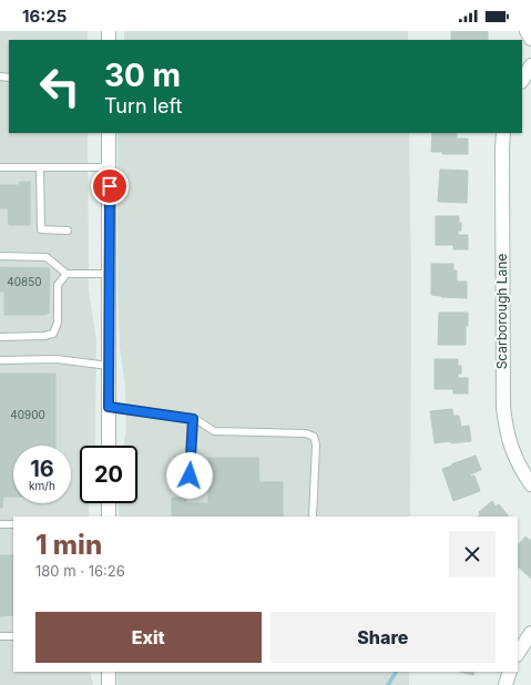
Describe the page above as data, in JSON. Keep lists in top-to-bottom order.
{
  "streets": {
    "street": ["Scarborough Lane"]
  },
  "house_numbers": ["40850", "40900"],
  "page": {
    "status": "16:25",
    "turn": ["30 m", "Turn left"],
    "speed": "16 km/h",
    "limit": "20",
    "heading": ["1 min", "180 m · 16:26"],
    "buttons": ["Exit", "Share"]
  }
}
